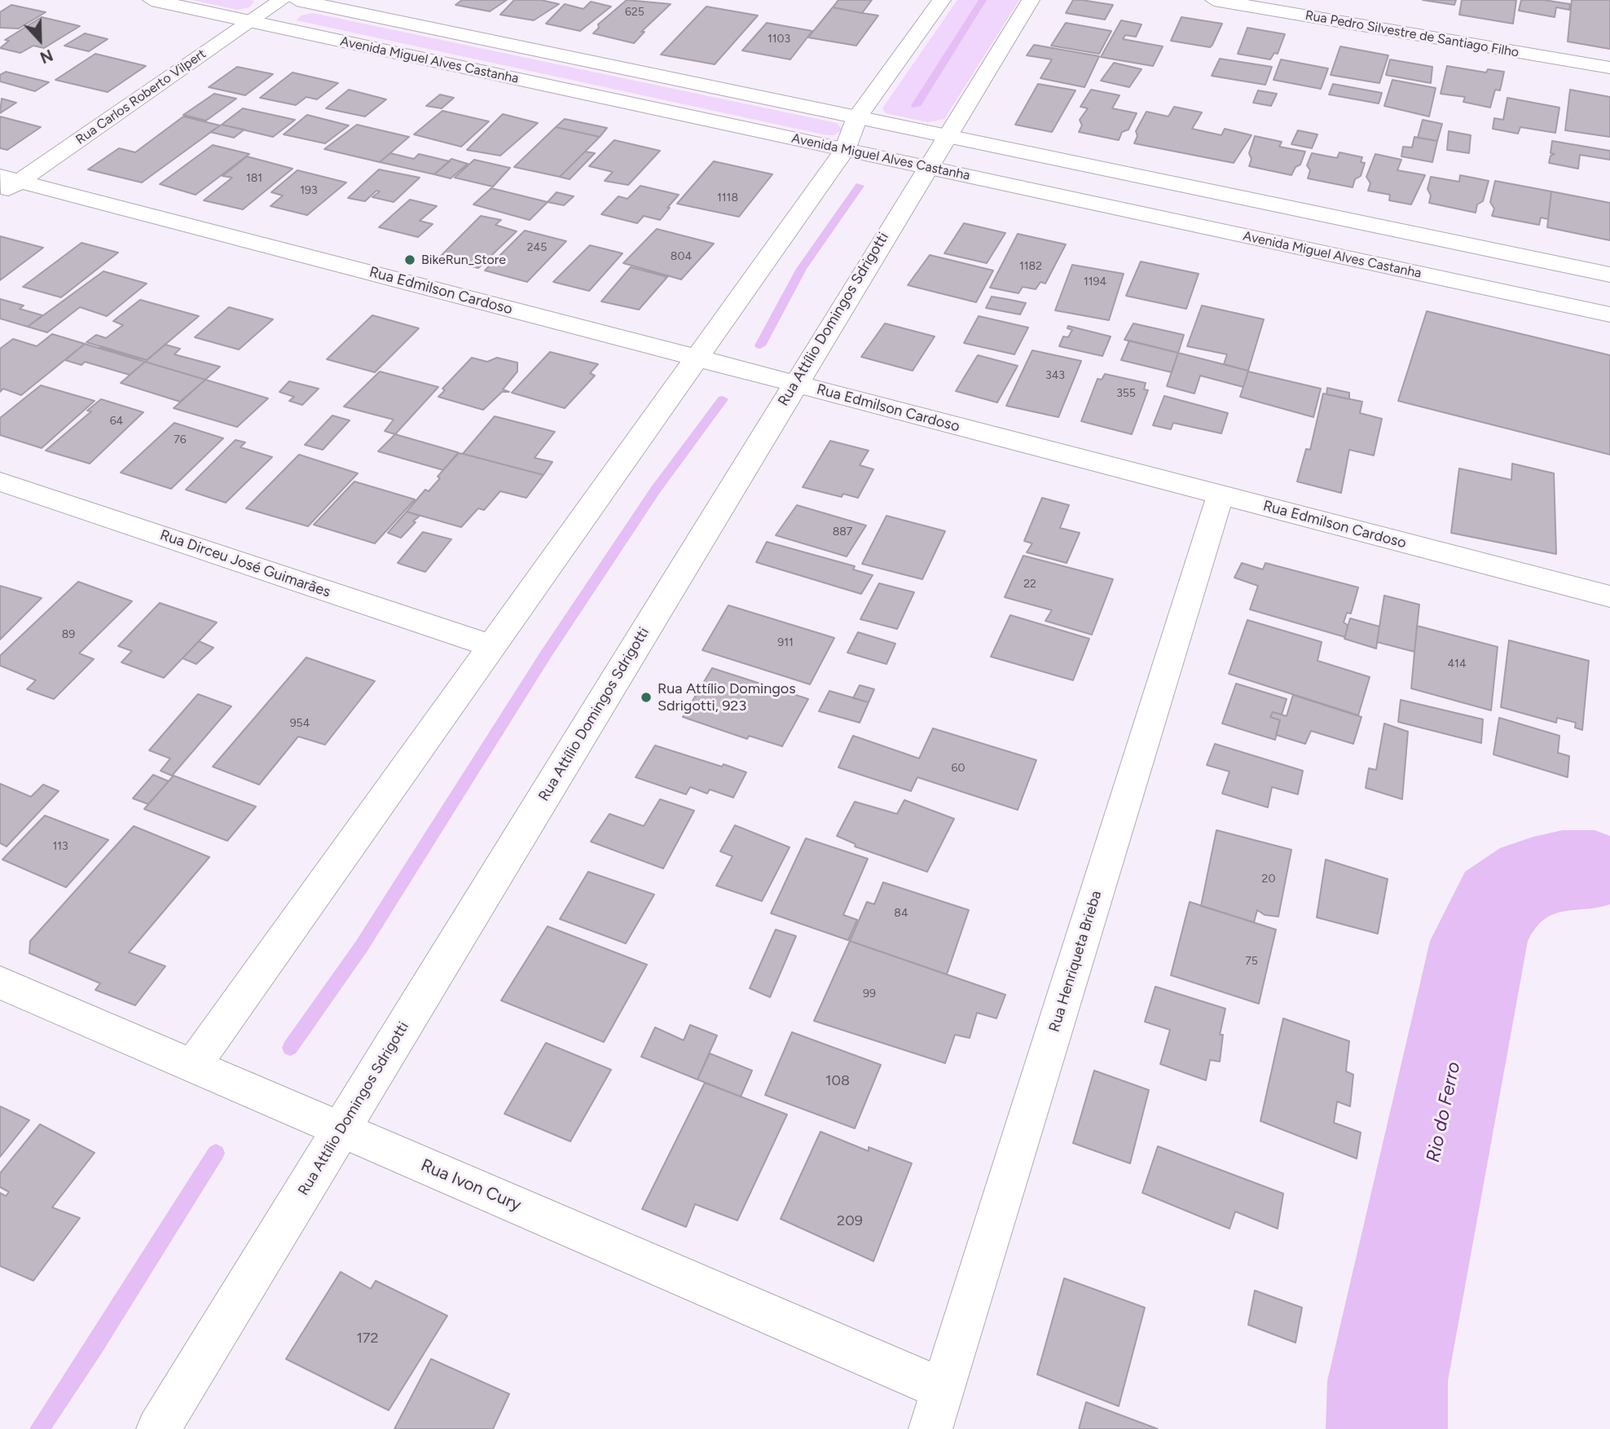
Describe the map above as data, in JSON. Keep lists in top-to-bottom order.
{
  "streets": {
    "street": [
      "Rua Pedro Silvestre de Santiago Filho",
      "Avenida Miguel Alves Castanha",
      "Rua Carlos Roberto Vilpert",
      "Rua Edmilson Cardoso",
      "Rua Attílio Domingos Sdrigotti",
      "Rua Dirceu José Guimarães",
      "Rua Henriqueta Brieba",
      "Rua Ivon Cury"
    ]
  },
  "crossings": [
    ["Avenida Miguel Alves Castanha", "Rua Carlos Roberto Vilpert"],
    ["Avenida Miguel Alves Castanha", "Rua Attílio Domingos Sdrigotti"],
    ["Rua Carlos Roberto Vilpert", "Rua Edmilson Cardoso"],
    ["Rua Edmilson Cardoso", "Rua Attílio Domingos Sdrigotti"],
    ["Rua Edmilson Cardoso", "Rua Henriqueta Brieba"],
    ["Rua Attílio Domingos Sdrigotti", "Rua Ivon Cury"],
    ["Rua Henriqueta Brieba", "Rua Ivon Cury"]
  ],
  "water": ["Rio do Ferro"],
  "places": ["BikeRun_Store", "Rua Attílio Domingos Sdrigotti, 923"],
  "house_numbers": [
    "625",
    "1103",
    "181",
    "193",
    "1118",
    "245",
    "804",
    "1182",
    "1194",
    "343",
    "355",
    "64",
    "76",
    "887",
    "22",
    "89",
    "911",
    "414",
    "954",
    "60",
    "113",
    "20",
    "84",
    "75",
    "99",
    "108",
    "209",
    "172"
  ],
  "north": "bottom"
}
